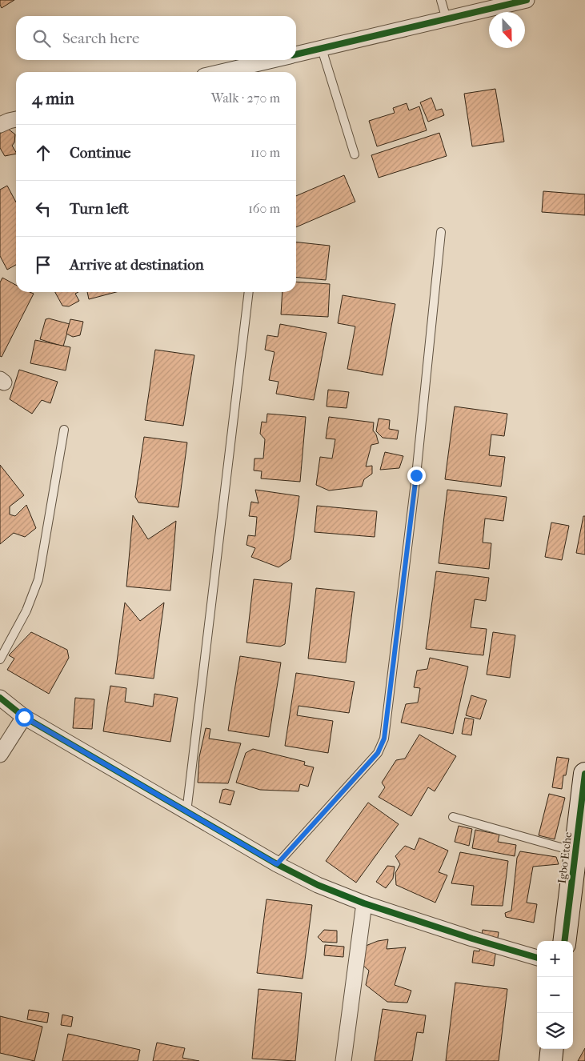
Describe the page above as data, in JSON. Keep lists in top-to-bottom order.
{
  "streets": {
    "street": ["Igbo Etche"]
  },
  "north": "bottom",
  "page": {
    "search": "Search here",
    "heading": ["4 min", "Walk · 270 m"],
    "list": [
      ["Continue", "110 m"],
      ["Turn left", "160 m"],
      "Arrive at destination"
    ],
    "map_buttons": ["+", "−"]
  }
}
